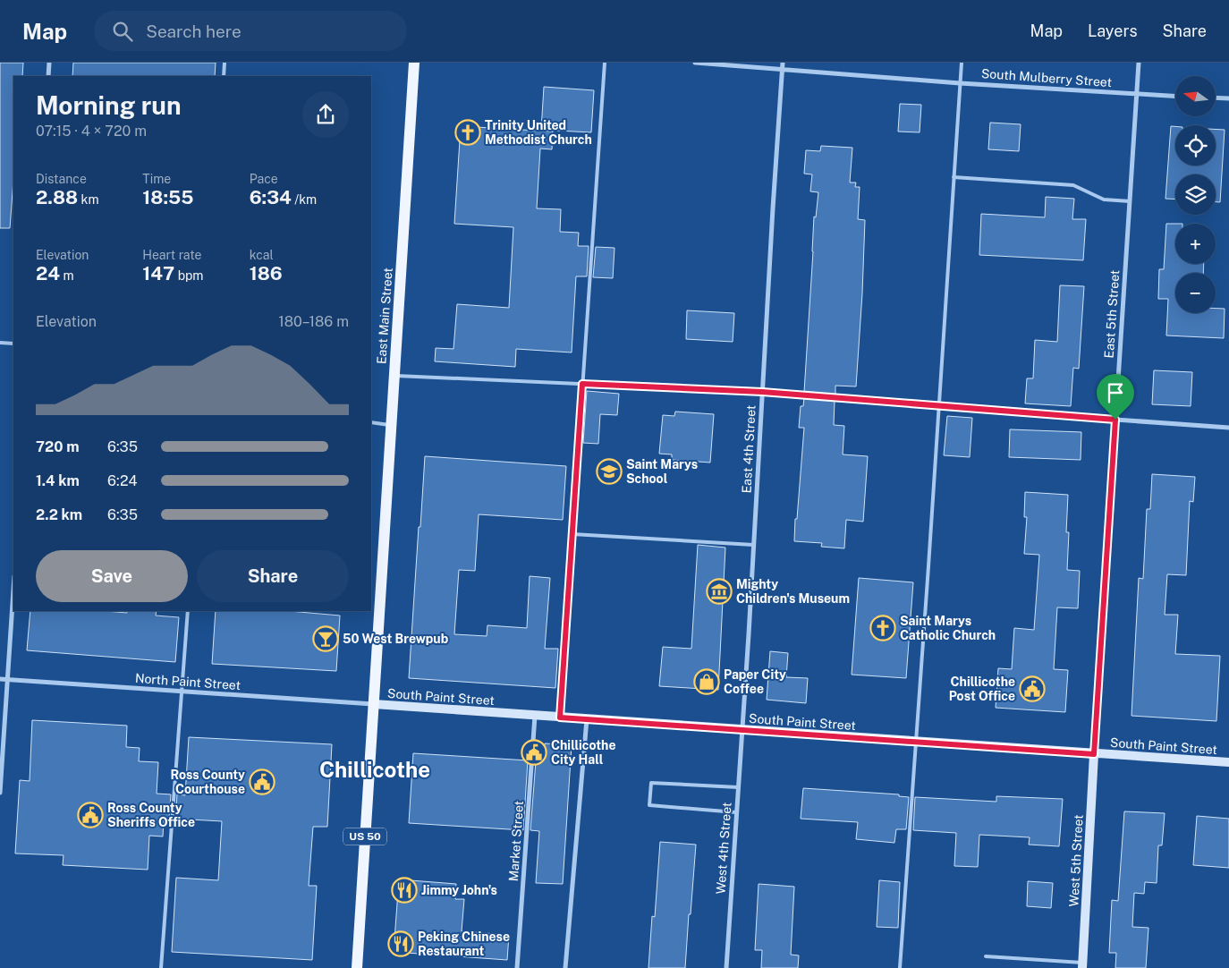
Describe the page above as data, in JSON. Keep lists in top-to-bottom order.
{
  "streets": {
    "main road": [
      "East Main Street",
      "South Paint Street",
      "US 50",
      "West 5th Street"
    ],
    "street": [
      "South Mulberry Street",
      "East 5th Street",
      "East 4th Street",
      "North Paint Street",
      "Market Street",
      "West 4th Street"
    ]
  },
  "crossings": [
    ["South Mulberry Street", "East 5th Street"],
    ["South Mulberry Street", "East 4th Street"],
    ["East 5th Street", "South Paint Street"],
    ["East 5th Street", "West 5th Street"],
    ["East Main Street", "North Paint Street"],
    ["East Main Street", "South Paint Street"],
    ["East Main Street", "US 50"],
    ["East 4th Street", "South Paint Street"],
    ["East 4th Street", "West 4th Street"],
    ["North Paint Street", "South Paint Street"],
    ["North Paint Street", "US 50"],
    ["South Paint Street", "US 50"],
    ["South Paint Street", "Market Street"],
    ["South Paint Street", "West 4th Street"],
    ["South Paint Street", "West 5th Street"]
  ],
  "districts": ["Chillicothe"],
  "places": {
    "church": ["Trinity United Methodist Church", "Saint Marys Catholic Church"],
    "school or university": ["Saint Marys School"],
    "museum": ["Mighty Children's Museum"],
    "bar": ["50 West Brewpub"],
    "shop": ["Paper City Coffee"],
    "public building": [
      "Chillicothe Post Office",
      "Chillicothe City Hall",
      "Ross County Courthouse",
      "Ross County Sheriffs Office"
    ],
    "restaurant": ["Jimmy John's", "Peking Chinese Restaurant"]
  },
  "north": "left",
  "page": {
    "header": "Map",
    "search": "Search here",
    "nav": ["Map", "Layers", "Share"],
    "map_buttons": ["+", "−"],
    "heading": ["Morning run", "07:15 · 4 × 720 m"],
    "stats": [
      ["Distance", "2.88 km"],
      ["Time", "18:55"],
      ["Pace", "6:34 /km"],
      ["Elevation", "24 m"],
      ["Heart rate", "147 bpm"],
      ["kcal", "186"]
    ],
    "chart": ["Elevation", "180–186 m"],
    "list": [
      {
        "name": "720 m",
        "note": "6:35"
      },
      {
        "name": "1.4 km",
        "note": "6:24"
      },
      {
        "name": "2.2 km",
        "note": "6:35"
      }
    ],
    "buttons": ["Save", "Share"]
  }
}
